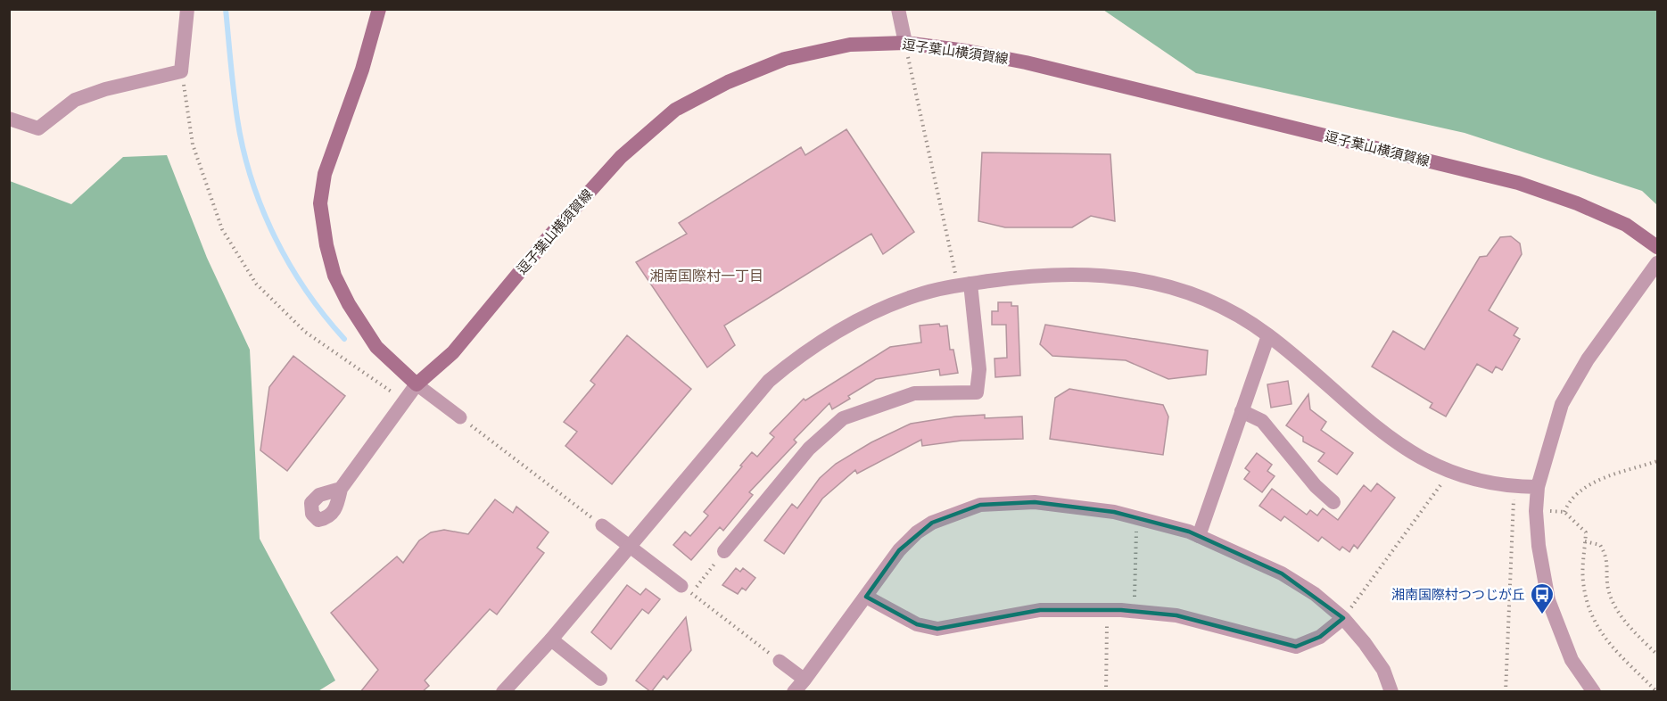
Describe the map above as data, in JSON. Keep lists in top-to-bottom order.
{
  "streets": {
    "main road": ["逗子葉山横須賀線"]
  },
  "districts": ["湘南国際村一丁目"],
  "places": {
    "bus stop": ["湘南国際村つつじが丘"]
  }
}
